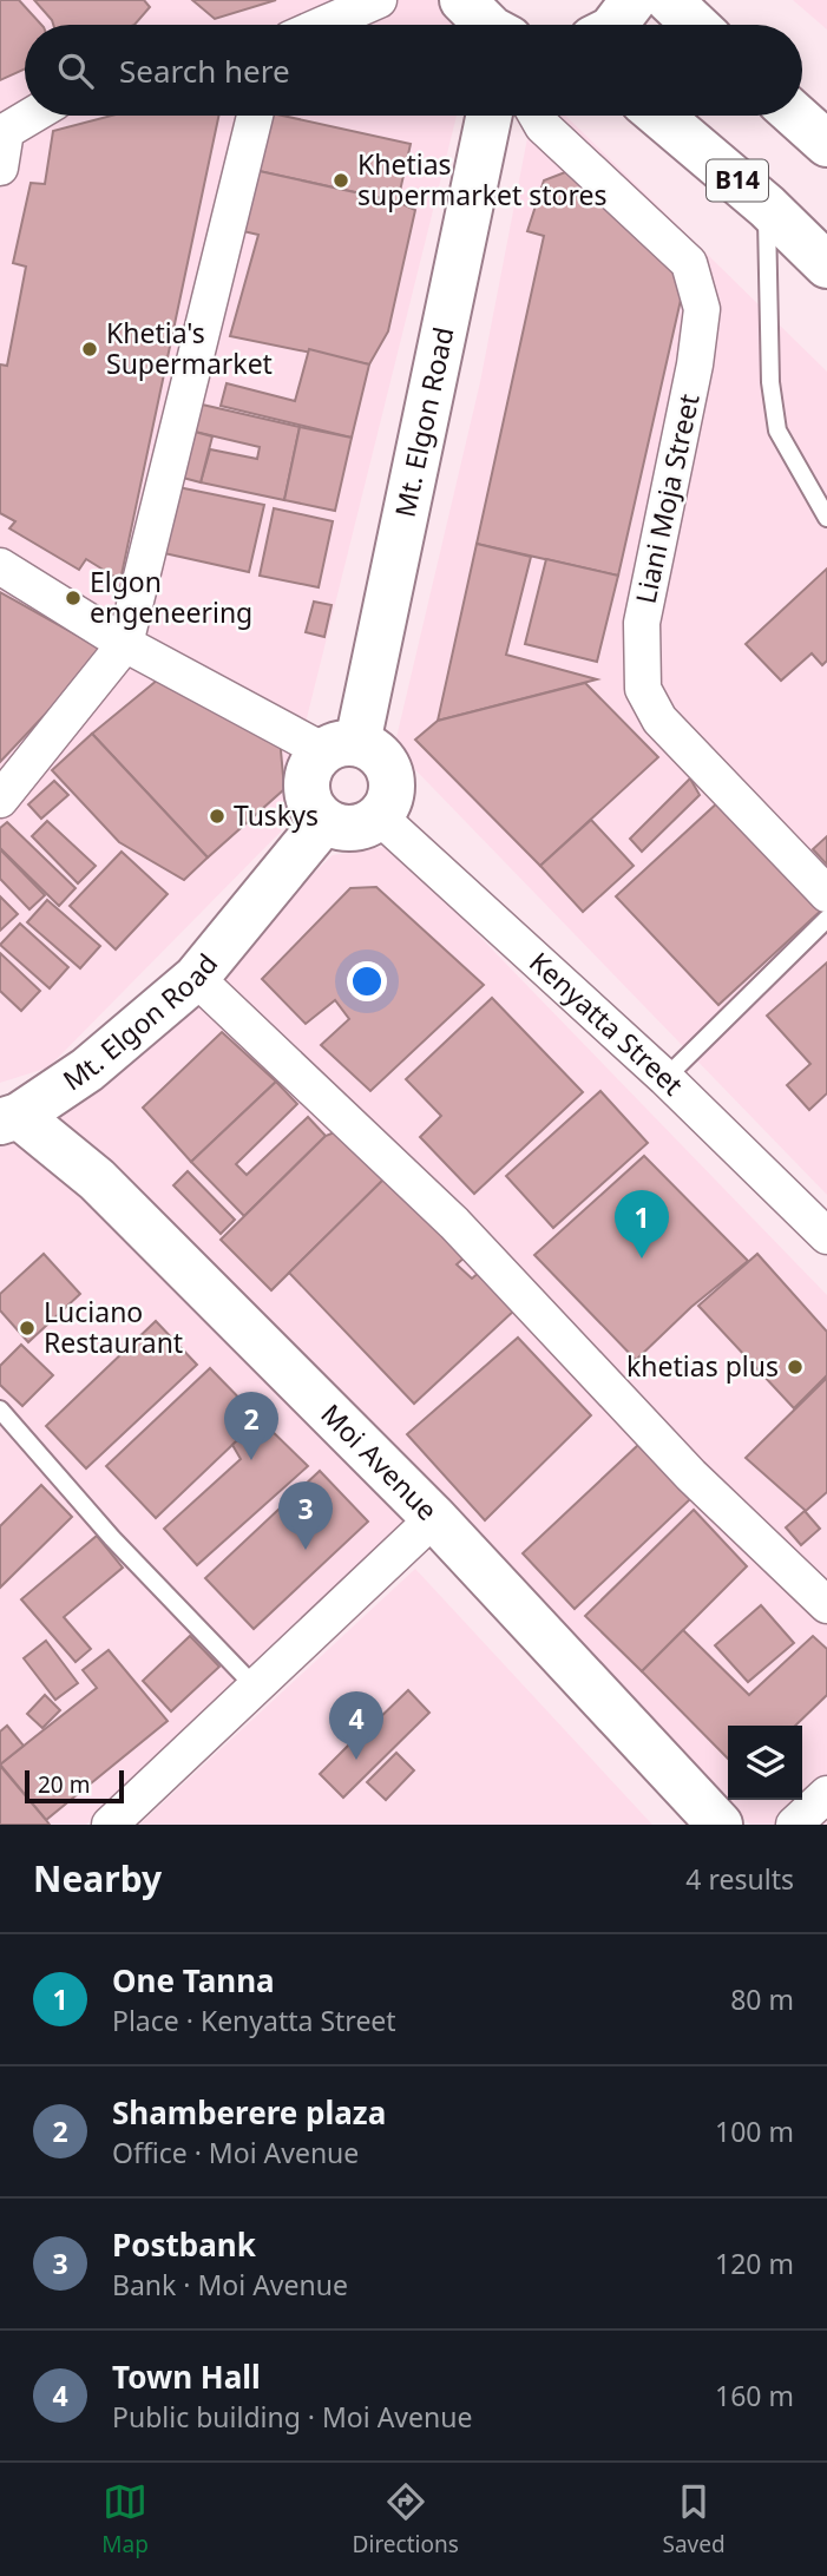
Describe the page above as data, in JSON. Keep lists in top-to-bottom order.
{
  "streets": {
    "main road": ["B14", "Mt. Elgon Road", "Moi Avenue"],
    "street": ["Liani Moja Street", "Kenyatta Street"]
  },
  "crossings": [
    ["Mt. Elgon Road", "Kenyatta Street"],
    ["Mt. Elgon Road", "Moi Avenue"]
  ],
  "places": [
    "Khetias supermarket stores",
    "Khetia's Supermarket",
    "Elgon engeneering",
    "Tuskys",
    "Luciano Restaurant",
    "khetias plus"
  ],
  "scale_bar": "20 m",
  "page": {
    "search": "Search here",
    "pins": [
      "1",
      "2",
      "3",
      "4"
    ],
    "scale": "20 m",
    "heading": ["Nearby", "4 results"],
    "list": [
      {
        "mark": "1",
        "name": "One Tanna",
        "note": "Place · Kenyatta Street",
        "value": "80 m"
      },
      {
        "mark": "2",
        "name": "Shamberere plaza",
        "note": "Office · Moi Avenue",
        "value": "100 m"
      },
      {
        "mark": "3",
        "name": "Postbank",
        "note": "Bank · Moi Avenue",
        "value": "120 m"
      },
      {
        "mark": "4",
        "name": "Town Hall",
        "note": "Public building · Moi Avenue",
        "value": "160 m"
      }
    ],
    "nav": ["Map", "Directions", "Saved"]
  }
}
